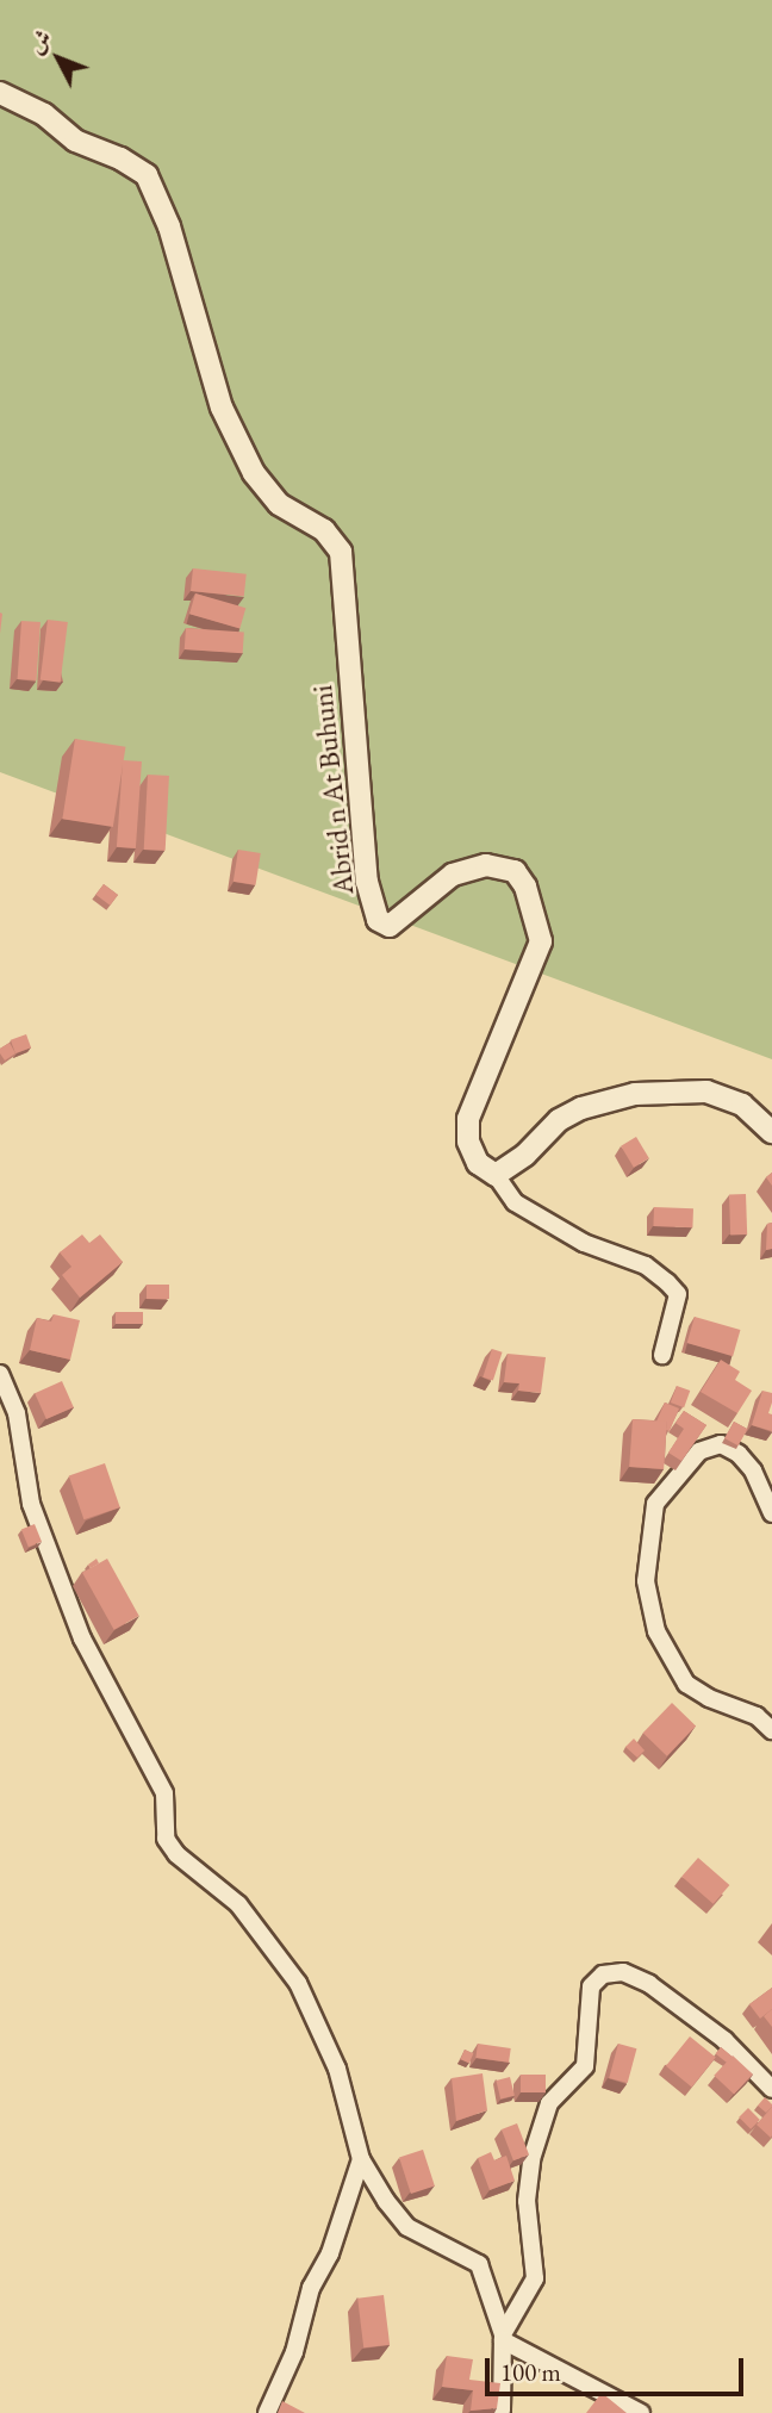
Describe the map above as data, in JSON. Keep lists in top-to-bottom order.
{
  "streets": {
    "street": ["Abrid n At Buhuni"]
  },
  "scale_bar": "100 m",
  "north": "top left"
}
